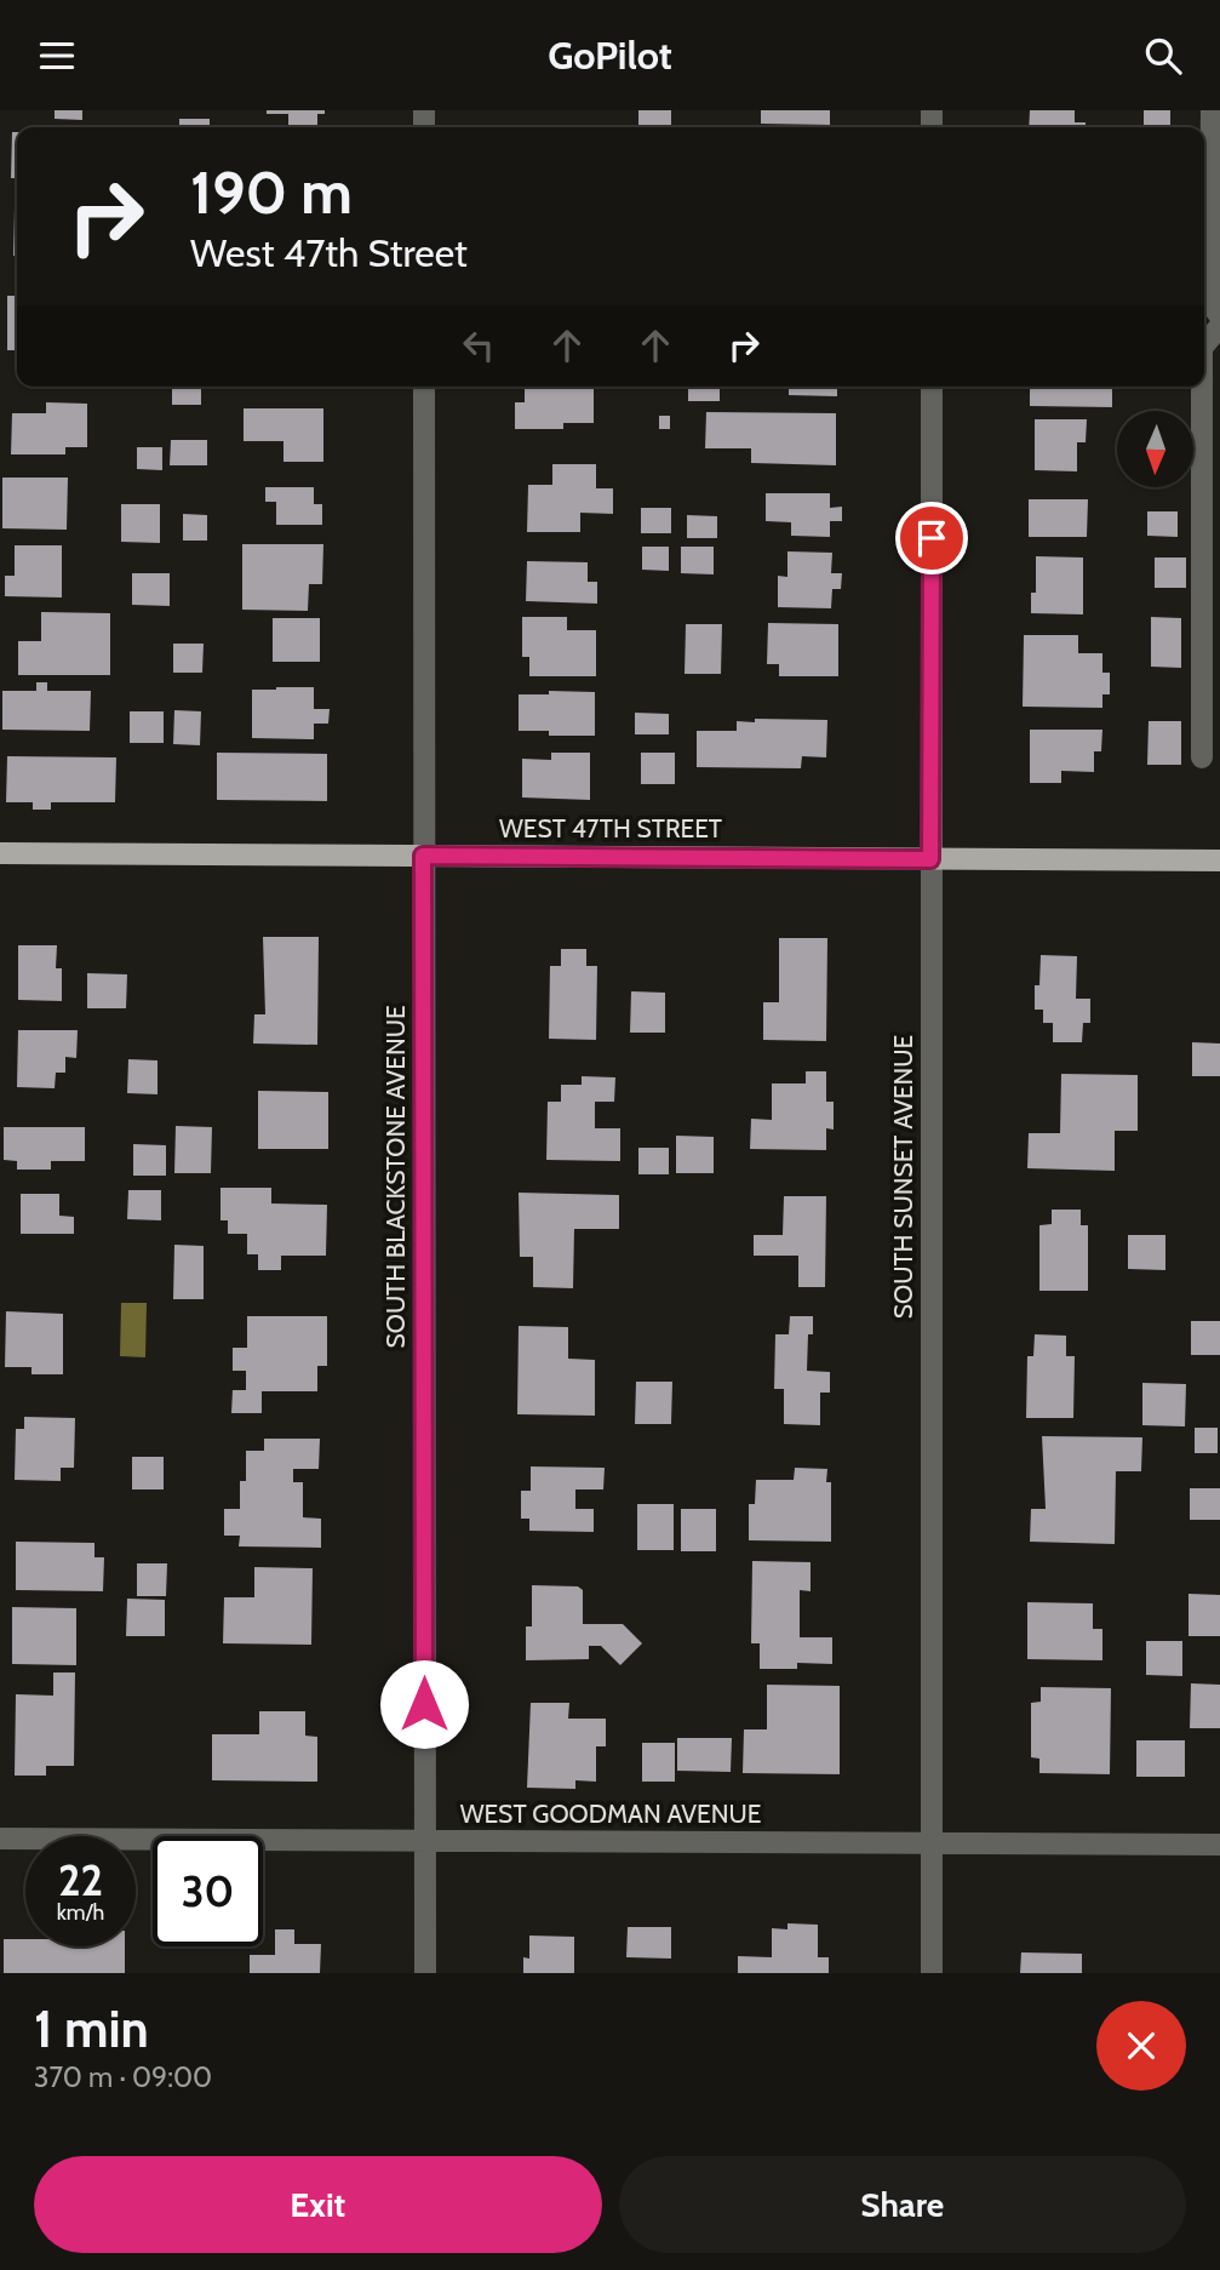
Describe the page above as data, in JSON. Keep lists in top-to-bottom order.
{
  "streets": {
    "main road": ["WEST 47TH STREET"],
    "street": ["SOUTH BLACKSTONE AVENUE", "SOUTH SUNSET AVENUE", "WEST GOODMAN AVENUE"]
  },
  "crossings": [
    ["WEST 47TH STREET", "SOUTH BLACKSTONE AVENUE"],
    ["WEST 47TH STREET", "SOUTH SUNSET AVENUE"],
    ["SOUTH BLACKSTONE AVENUE", "WEST GOODMAN AVENUE"],
    ["SOUTH SUNSET AVENUE", "WEST GOODMAN AVENUE"]
  ],
  "north": "bottom",
  "page": {
    "header": "GoPilot",
    "turn": ["190 m", "West 47th Street"],
    "speed": "22 km/h",
    "limit": "30",
    "heading": ["1 min", "370 m · 09:00"],
    "buttons": ["Exit", "Share"]
  }
}
